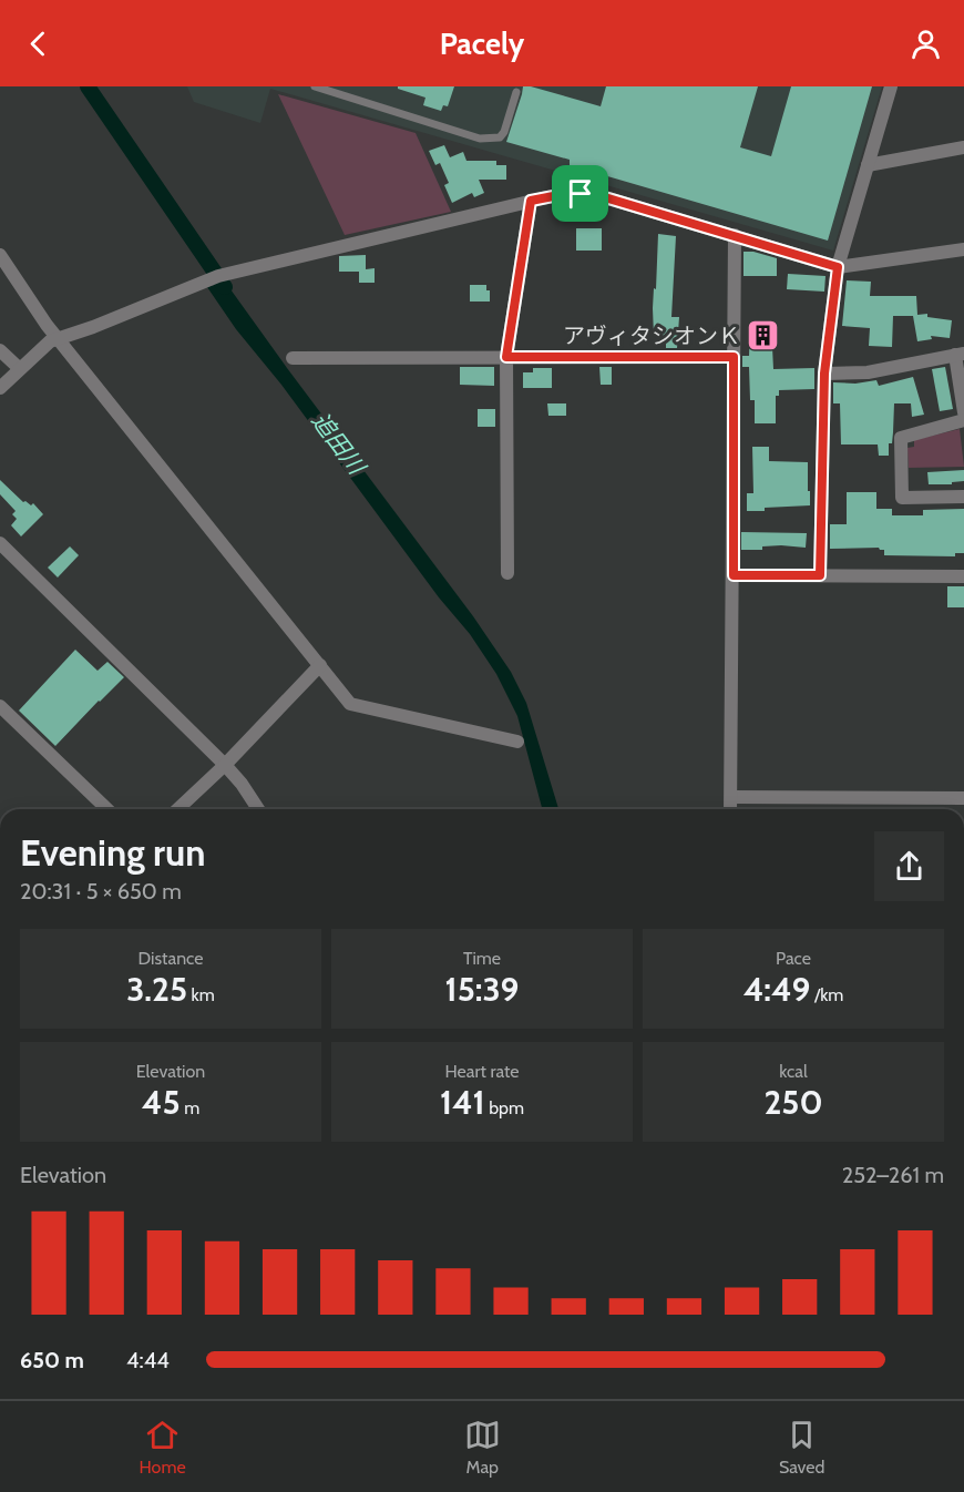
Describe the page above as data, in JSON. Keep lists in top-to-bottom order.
{
  "water": ["追田川"],
  "places": {
    "building": ["アヴィタシオンＫ"]
  },
  "page": {
    "header": "Pacely",
    "heading": ["Evening run", "20:31 · 5 × 650 m"],
    "stats": [
      ["Distance", "3.25 km"],
      ["Time", "15:39"],
      ["Pace", "4:49 /km"],
      ["Elevation", "45 m"],
      ["Heart rate", "141 bpm"],
      ["kcal", "250"]
    ],
    "chart": ["Elevation", "252–261 m"],
    "list": [
      {
        "name": "650 m",
        "note": "4:44"
      }
    ],
    "tabs": ["Home", "Map", "Saved"]
  }
}
